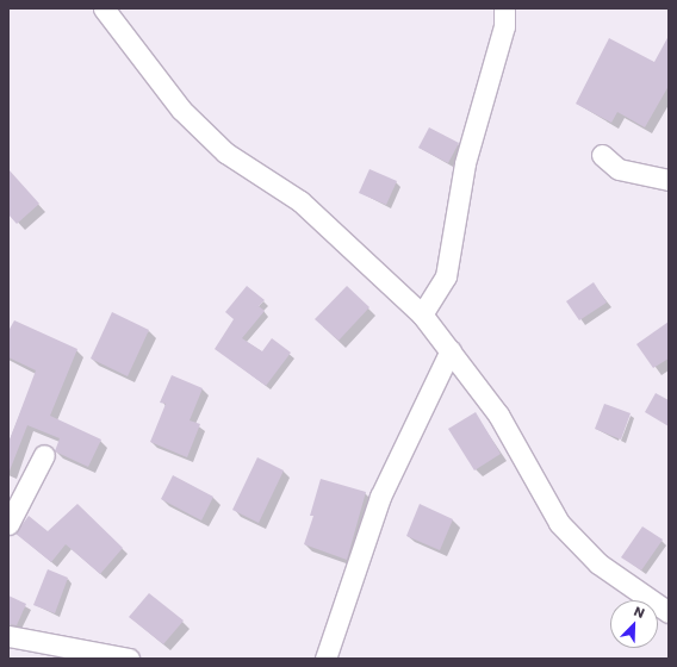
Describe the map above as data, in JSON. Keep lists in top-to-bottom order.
{
  "north": "top right"
}
